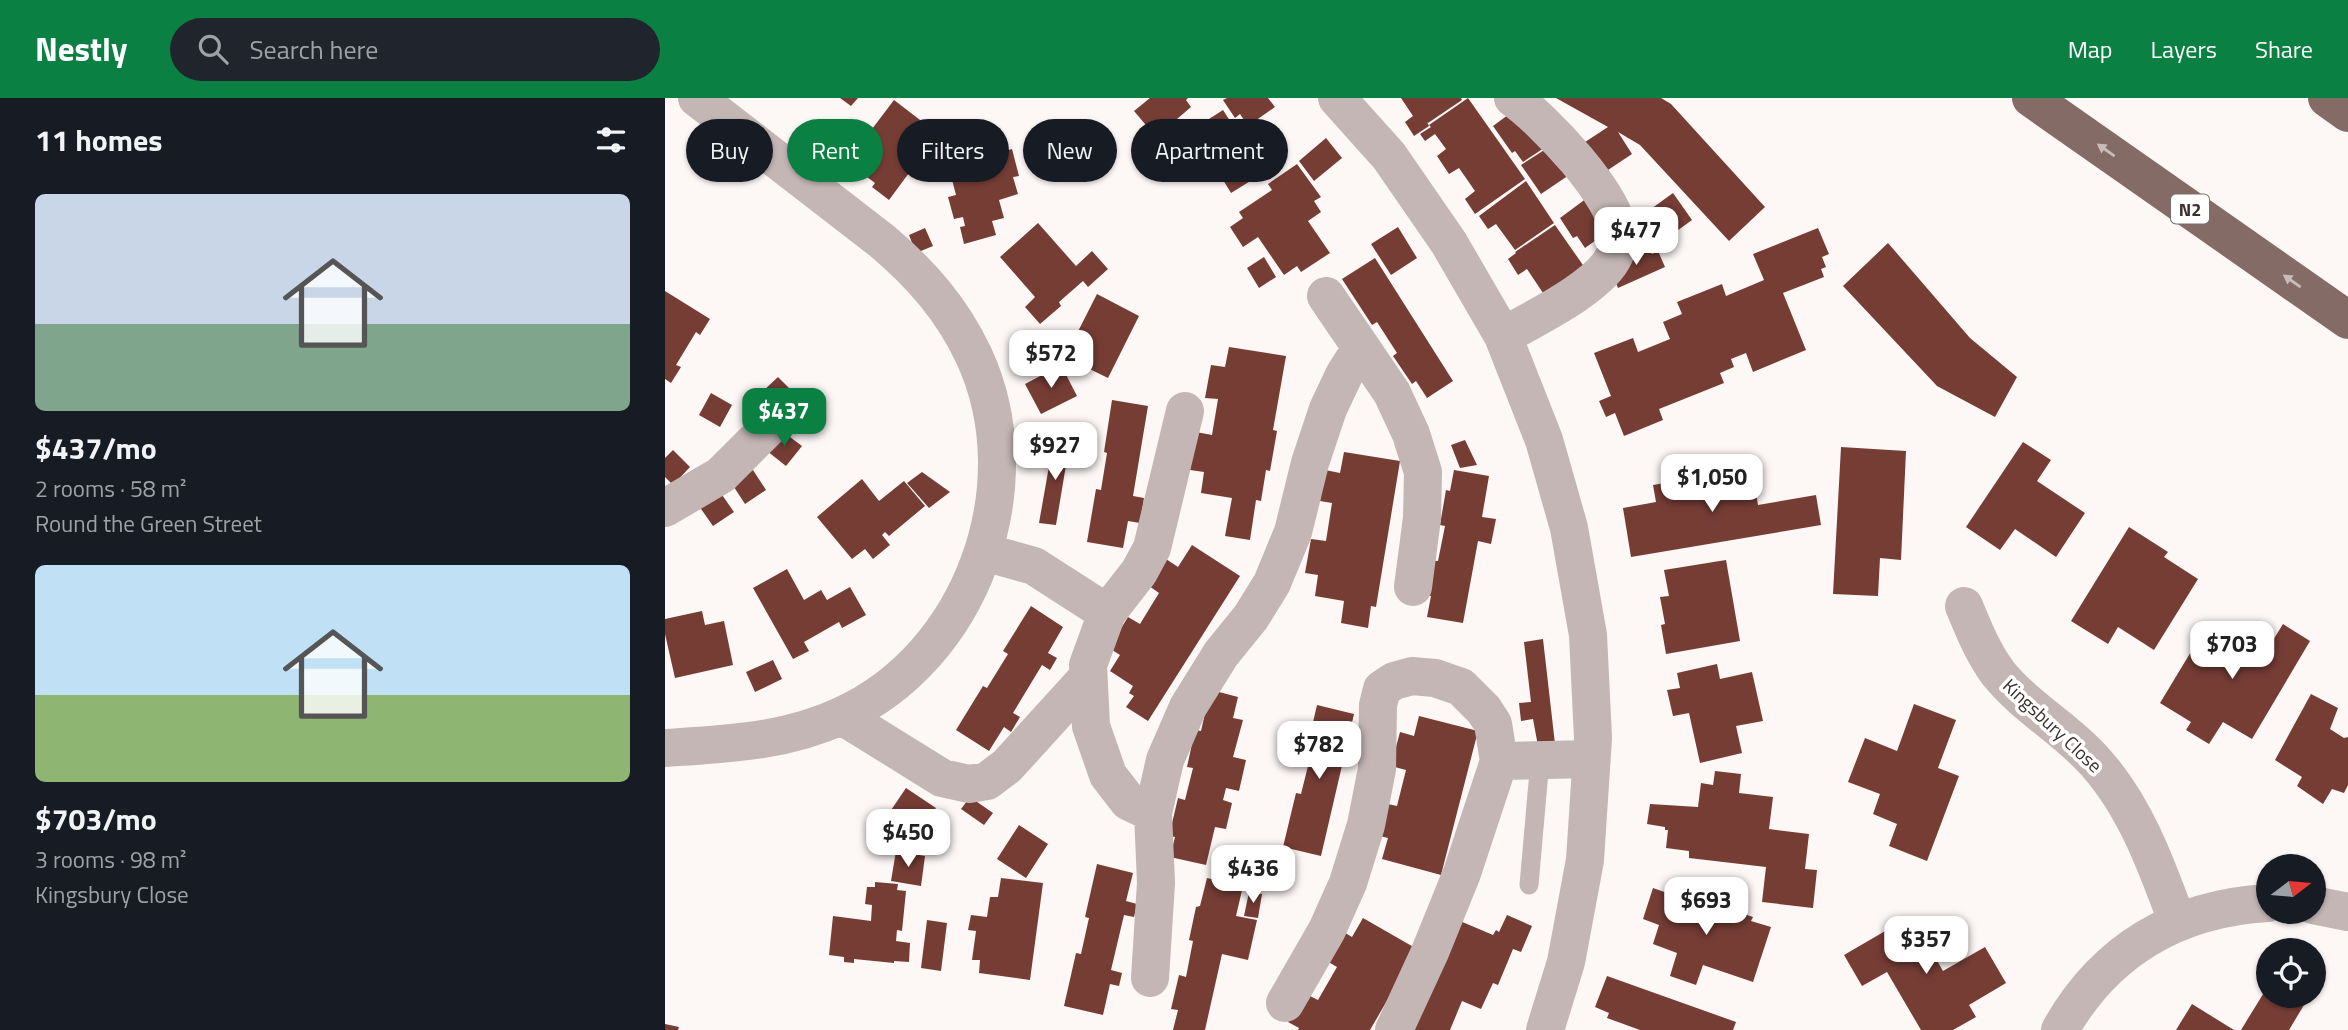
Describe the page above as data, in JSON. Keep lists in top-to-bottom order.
{
  "streets": {
    "highway": ["N2"],
    "street": ["Kingsbury Close"]
  },
  "north": "right",
  "page": {
    "header": "Nestly",
    "search": "Search here",
    "nav": ["Map", "Layers", "Share"],
    "heading": "11 homes",
    "chip": [
      "Buy",
      "Rent",
      "Filters",
      "New",
      "Apartment"
    ],
    "list": [
      {
        "name": "$437/mo",
        "note": "2 rooms · 58 m² · Round the Green Street"
      },
      {
        "name": "$703/mo",
        "note": "3 rooms · 98 m² · Kingsbury Close"
      }
    ],
    "price": [
      "$477",
      "$572",
      "$437",
      "$927",
      "$1,050",
      "$703",
      "$782",
      "$450",
      "$436",
      "$693",
      "$357"
    ]
  }
}
